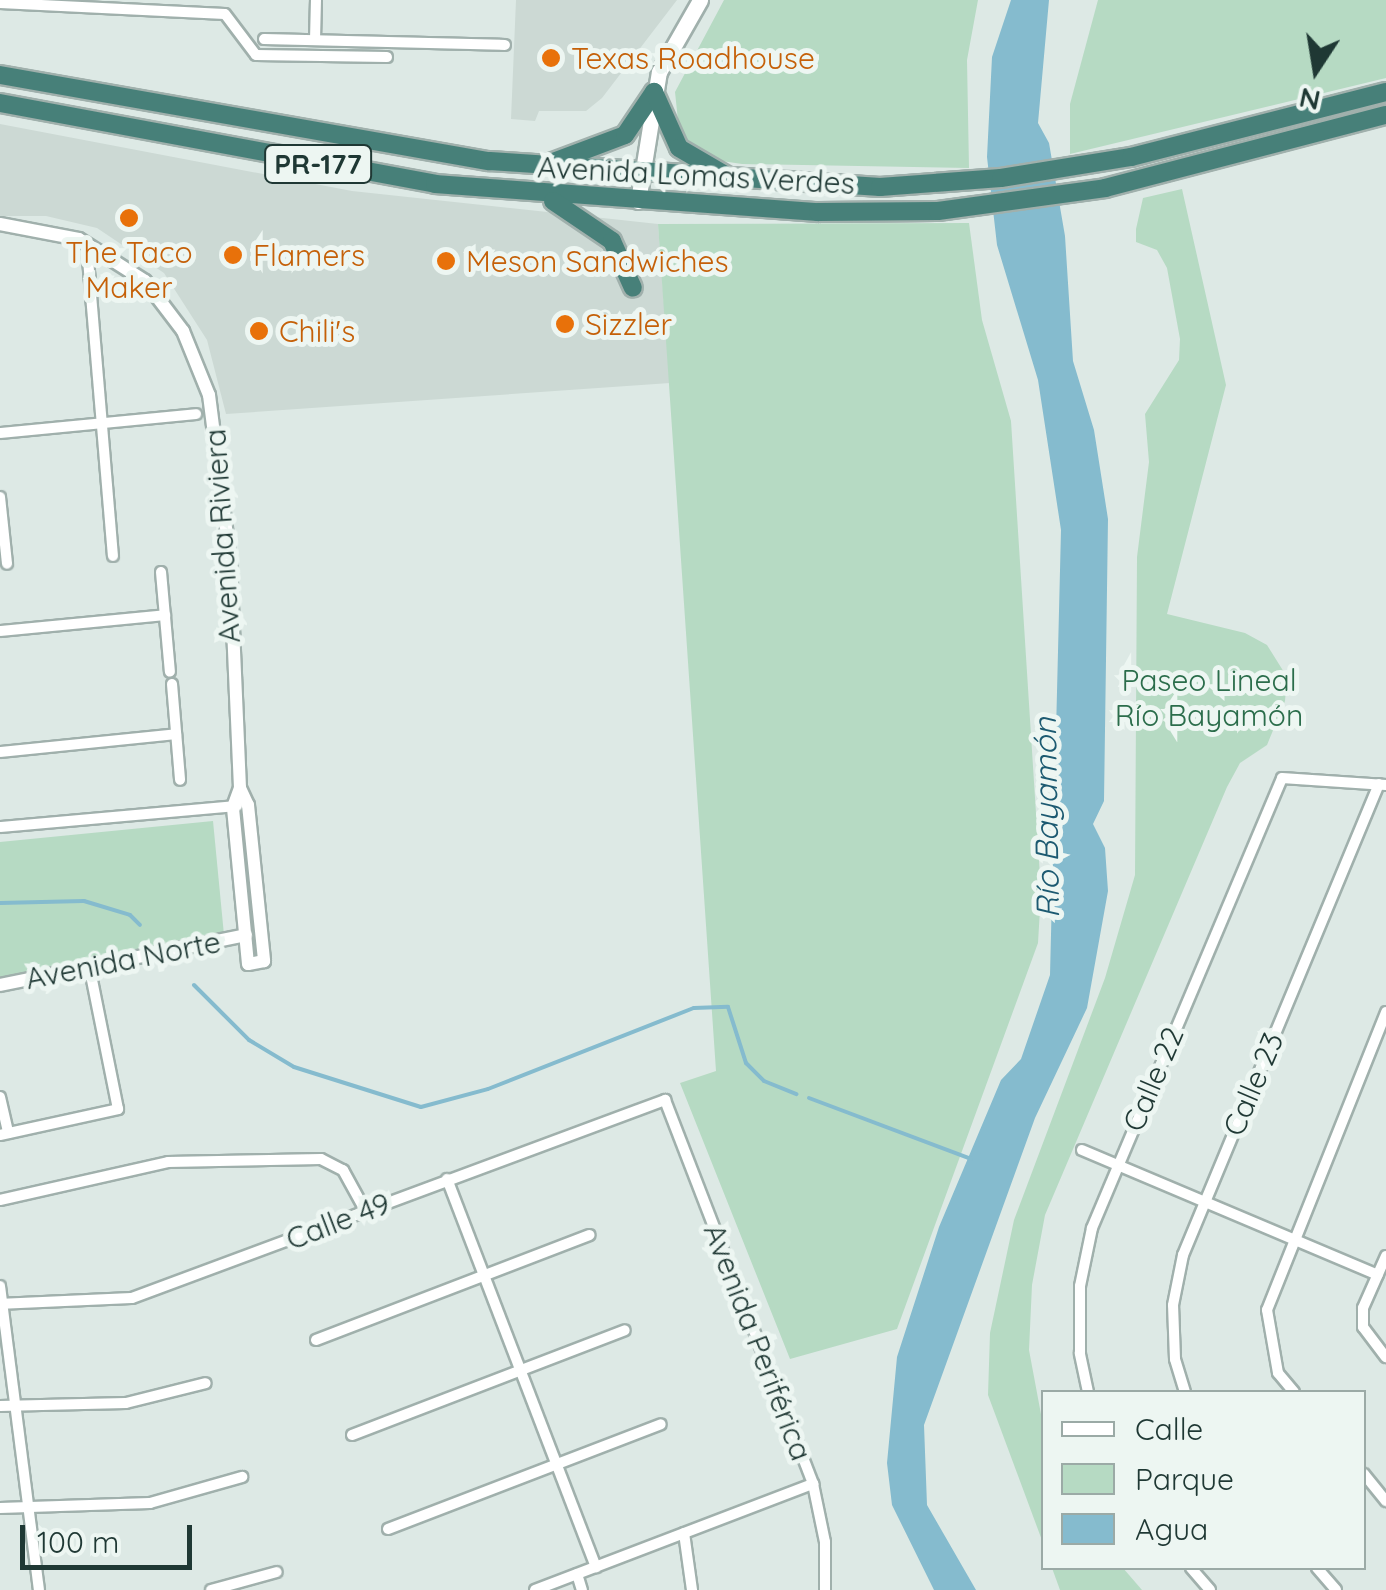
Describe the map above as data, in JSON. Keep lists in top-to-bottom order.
{
  "streets": {
    "highway": ["PR-177", "Avenida Lomas Verdes"],
    "street": [
      "Avenida Riviera",
      "Avenida Norte",
      "Calle 22",
      "Calle 23",
      "Calle 49",
      "Avenida Periférica"
    ]
  },
  "crossings": [
    ["Avenida Riviera", "Avenida Norte"],
    ["Calle 22", "Calle 23"],
    ["Calle 49", "Avenida Periférica"]
  ],
  "water": ["Río Bayamón"],
  "parks": ["Paseo Lineal Río Bayamón"],
  "places": [
    "Texas Roadhouse",
    "The Taco Maker",
    "Flamers",
    "Meson Sandwiches",
    "Sizzler",
    "Chili's"
  ],
  "legend": ["Calle", "Parque", "Agua"],
  "scale_bar": "100 m",
  "north": "bottom"
}
